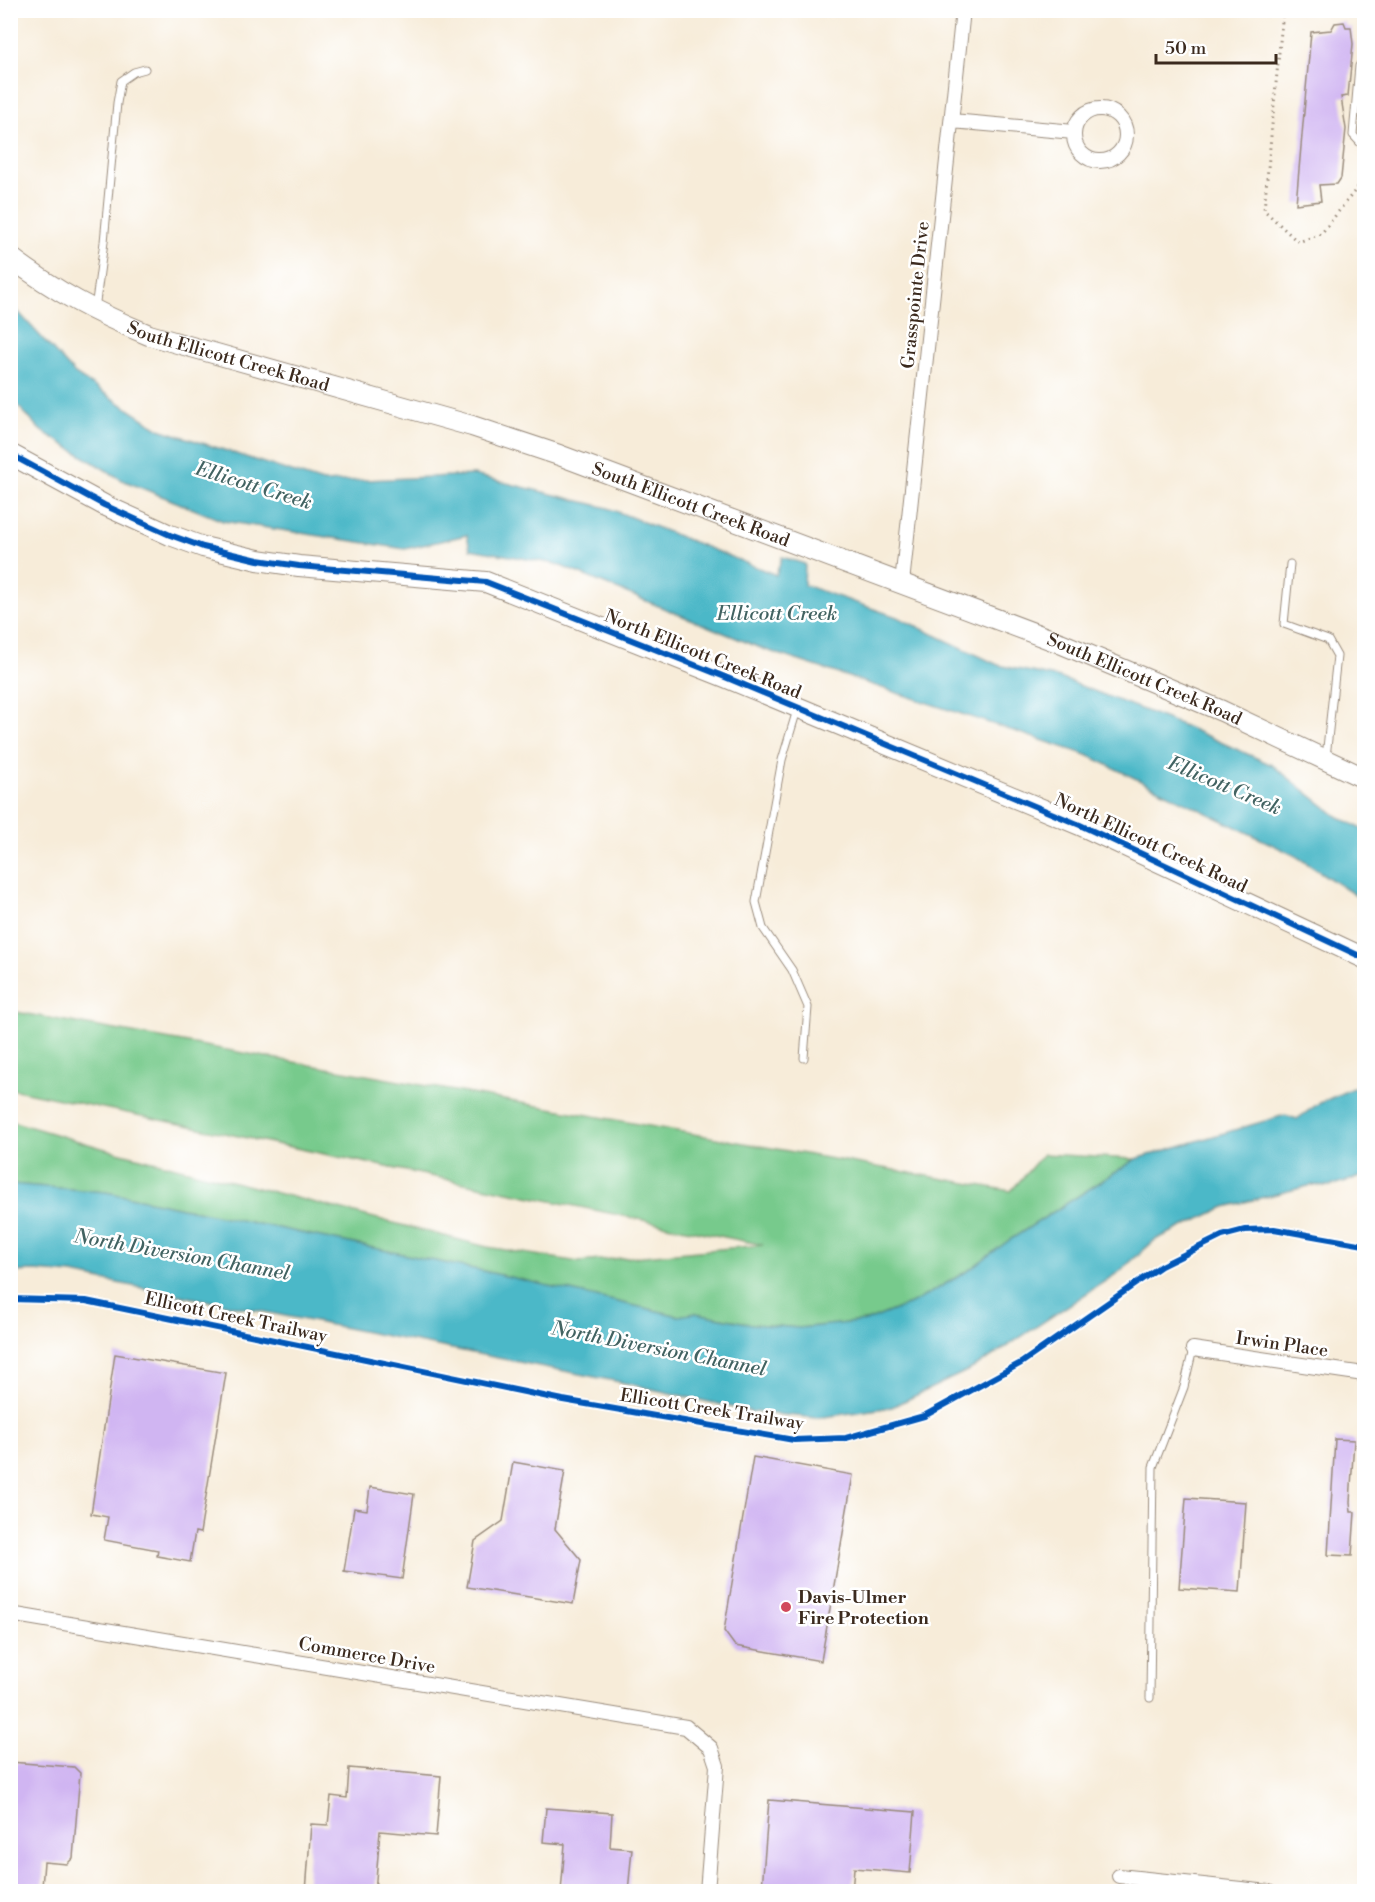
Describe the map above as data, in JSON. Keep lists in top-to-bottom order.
{
  "streets": {
    "street": [
      "Grasspointe Drive",
      "South Ellicott Creek Road",
      "North Ellicott Creek Road",
      "Irwin Place",
      "Commerce Drive"
    ],
    "cycle path": ["Ellicott Creek Trailway"]
  },
  "crossings": [
    ["Grasspointe Drive", "South Ellicott Creek Road"]
  ],
  "water": ["Ellicott Creek", "North Diversion Channel"],
  "places": ["Davis-Ulmer Fire Protection"],
  "scale_bar": "50 m"
}
